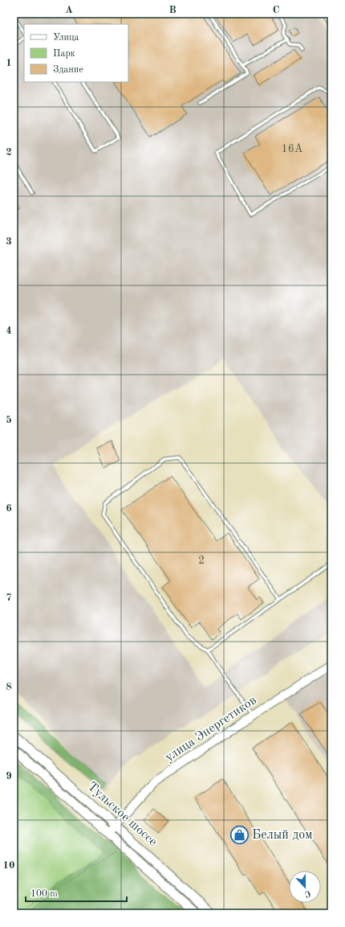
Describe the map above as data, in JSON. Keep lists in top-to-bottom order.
{
  "streets": {
    "main road": ["Тульское шоссе"],
    "street": ["улица Энергетиков"]
  },
  "crossings": [
    ["улица Энергетиков", "Тульское шоссе"]
  ],
  "places": {
    "shop": ["Белый дом"]
  },
  "house_numbers": ["16А", "2"],
  "legend": ["Улица", "Парк", "Здание"],
  "scale_bar": "100 m",
  "north": "bottom",
  "grid": {
    "columns": ["A", "B", "C"],
    "rows": [
      "1",
      "2",
      "3",
      "4",
      "5",
      "6",
      "7",
      "8",
      "9",
      "10"
    ]
  }
}
